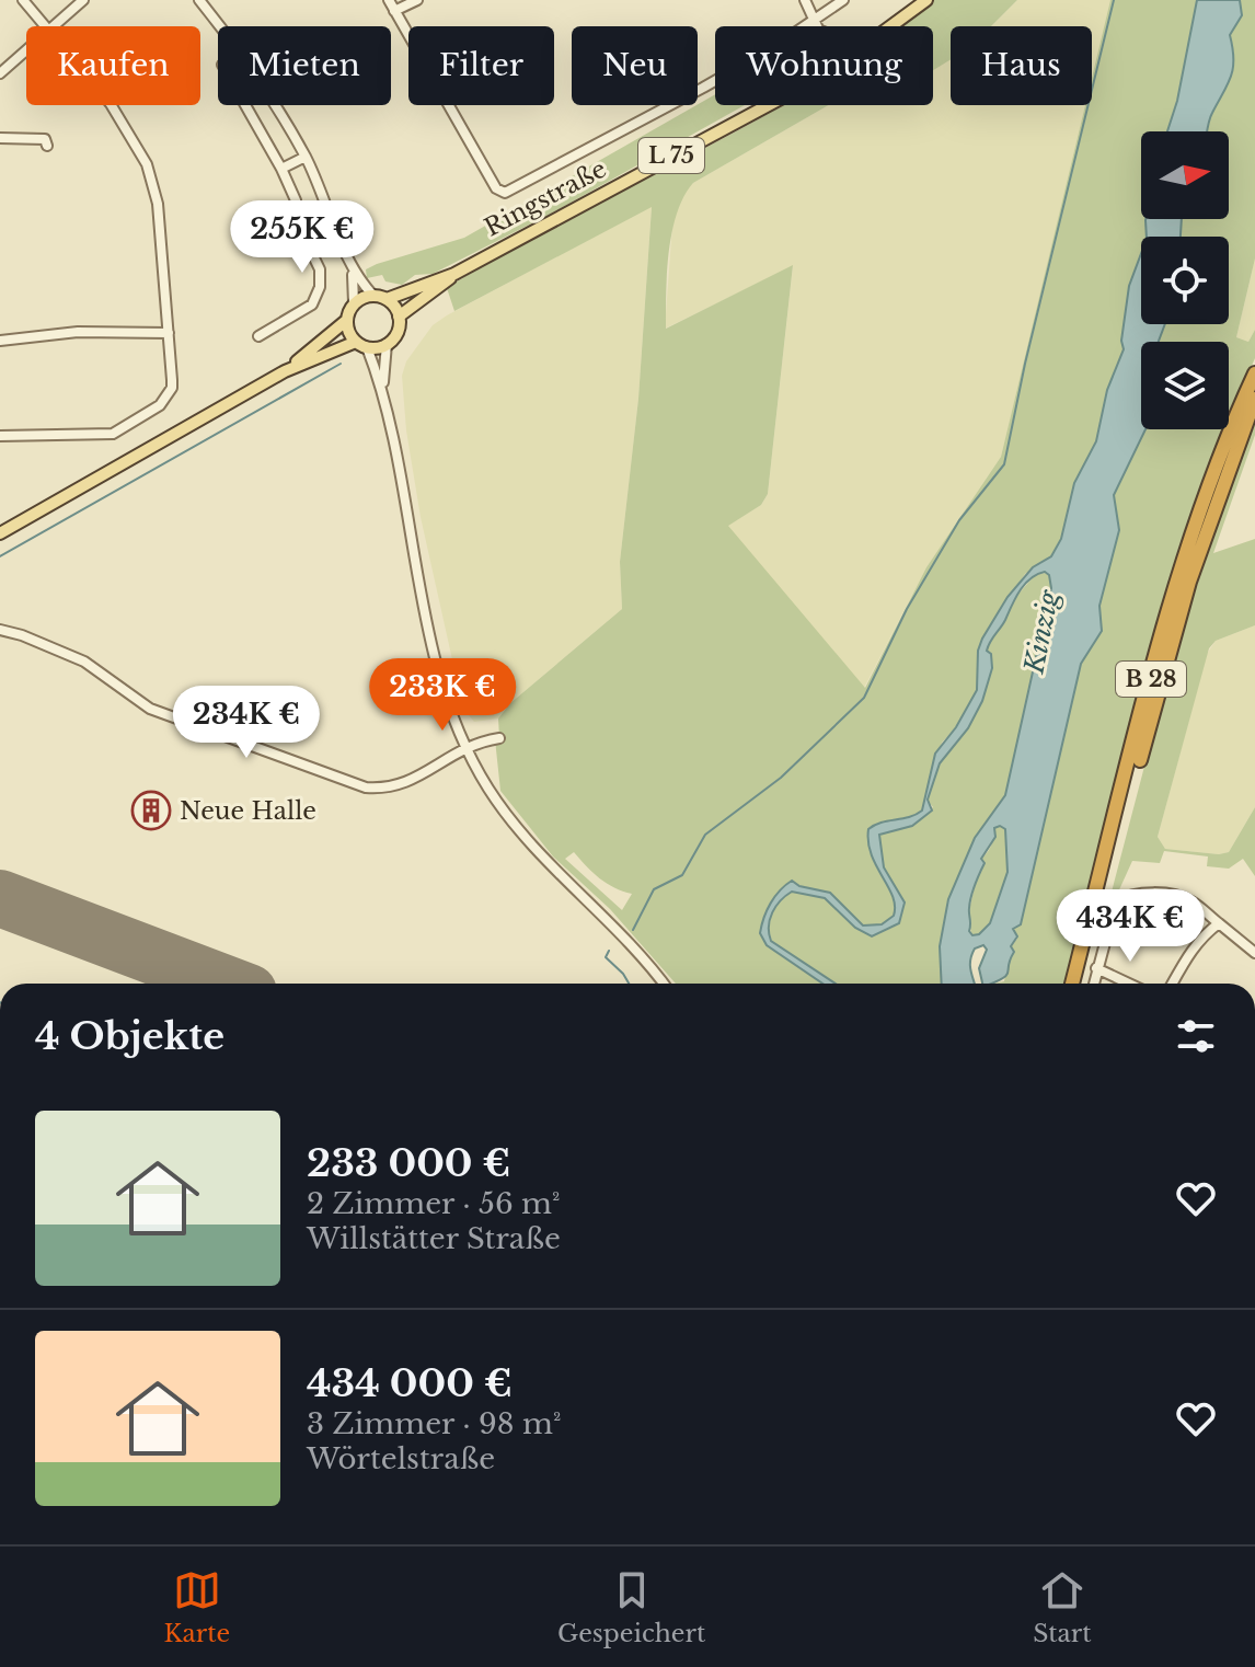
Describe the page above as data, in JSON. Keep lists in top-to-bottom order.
{
  "streets": {
    "highway": ["B 28"],
    "main road": ["L 75", "Ringstraße"]
  },
  "water": ["Kinzig"],
  "places": {
    "building": ["Neue Halle"]
  },
  "north": "right",
  "page": {
    "chip": [
      "Kaufen",
      "Mieten",
      "Filter",
      "Neu",
      "Wohnung",
      "Haus"
    ],
    "price": [
      "255K €",
      "233K €",
      "234K €",
      "434K €"
    ],
    "heading": "4 Objekte",
    "list": [
      {
        "name": "233 000 €",
        "note": "2 Zimmer · 56 m² · Willstätter Straße"
      },
      {
        "name": "434 000 €",
        "note": "3 Zimmer · 98 m² · Wörtelstraße"
      }
    ],
    "tabs": ["Karte", "Gespeichert", "Start"]
  }
}
